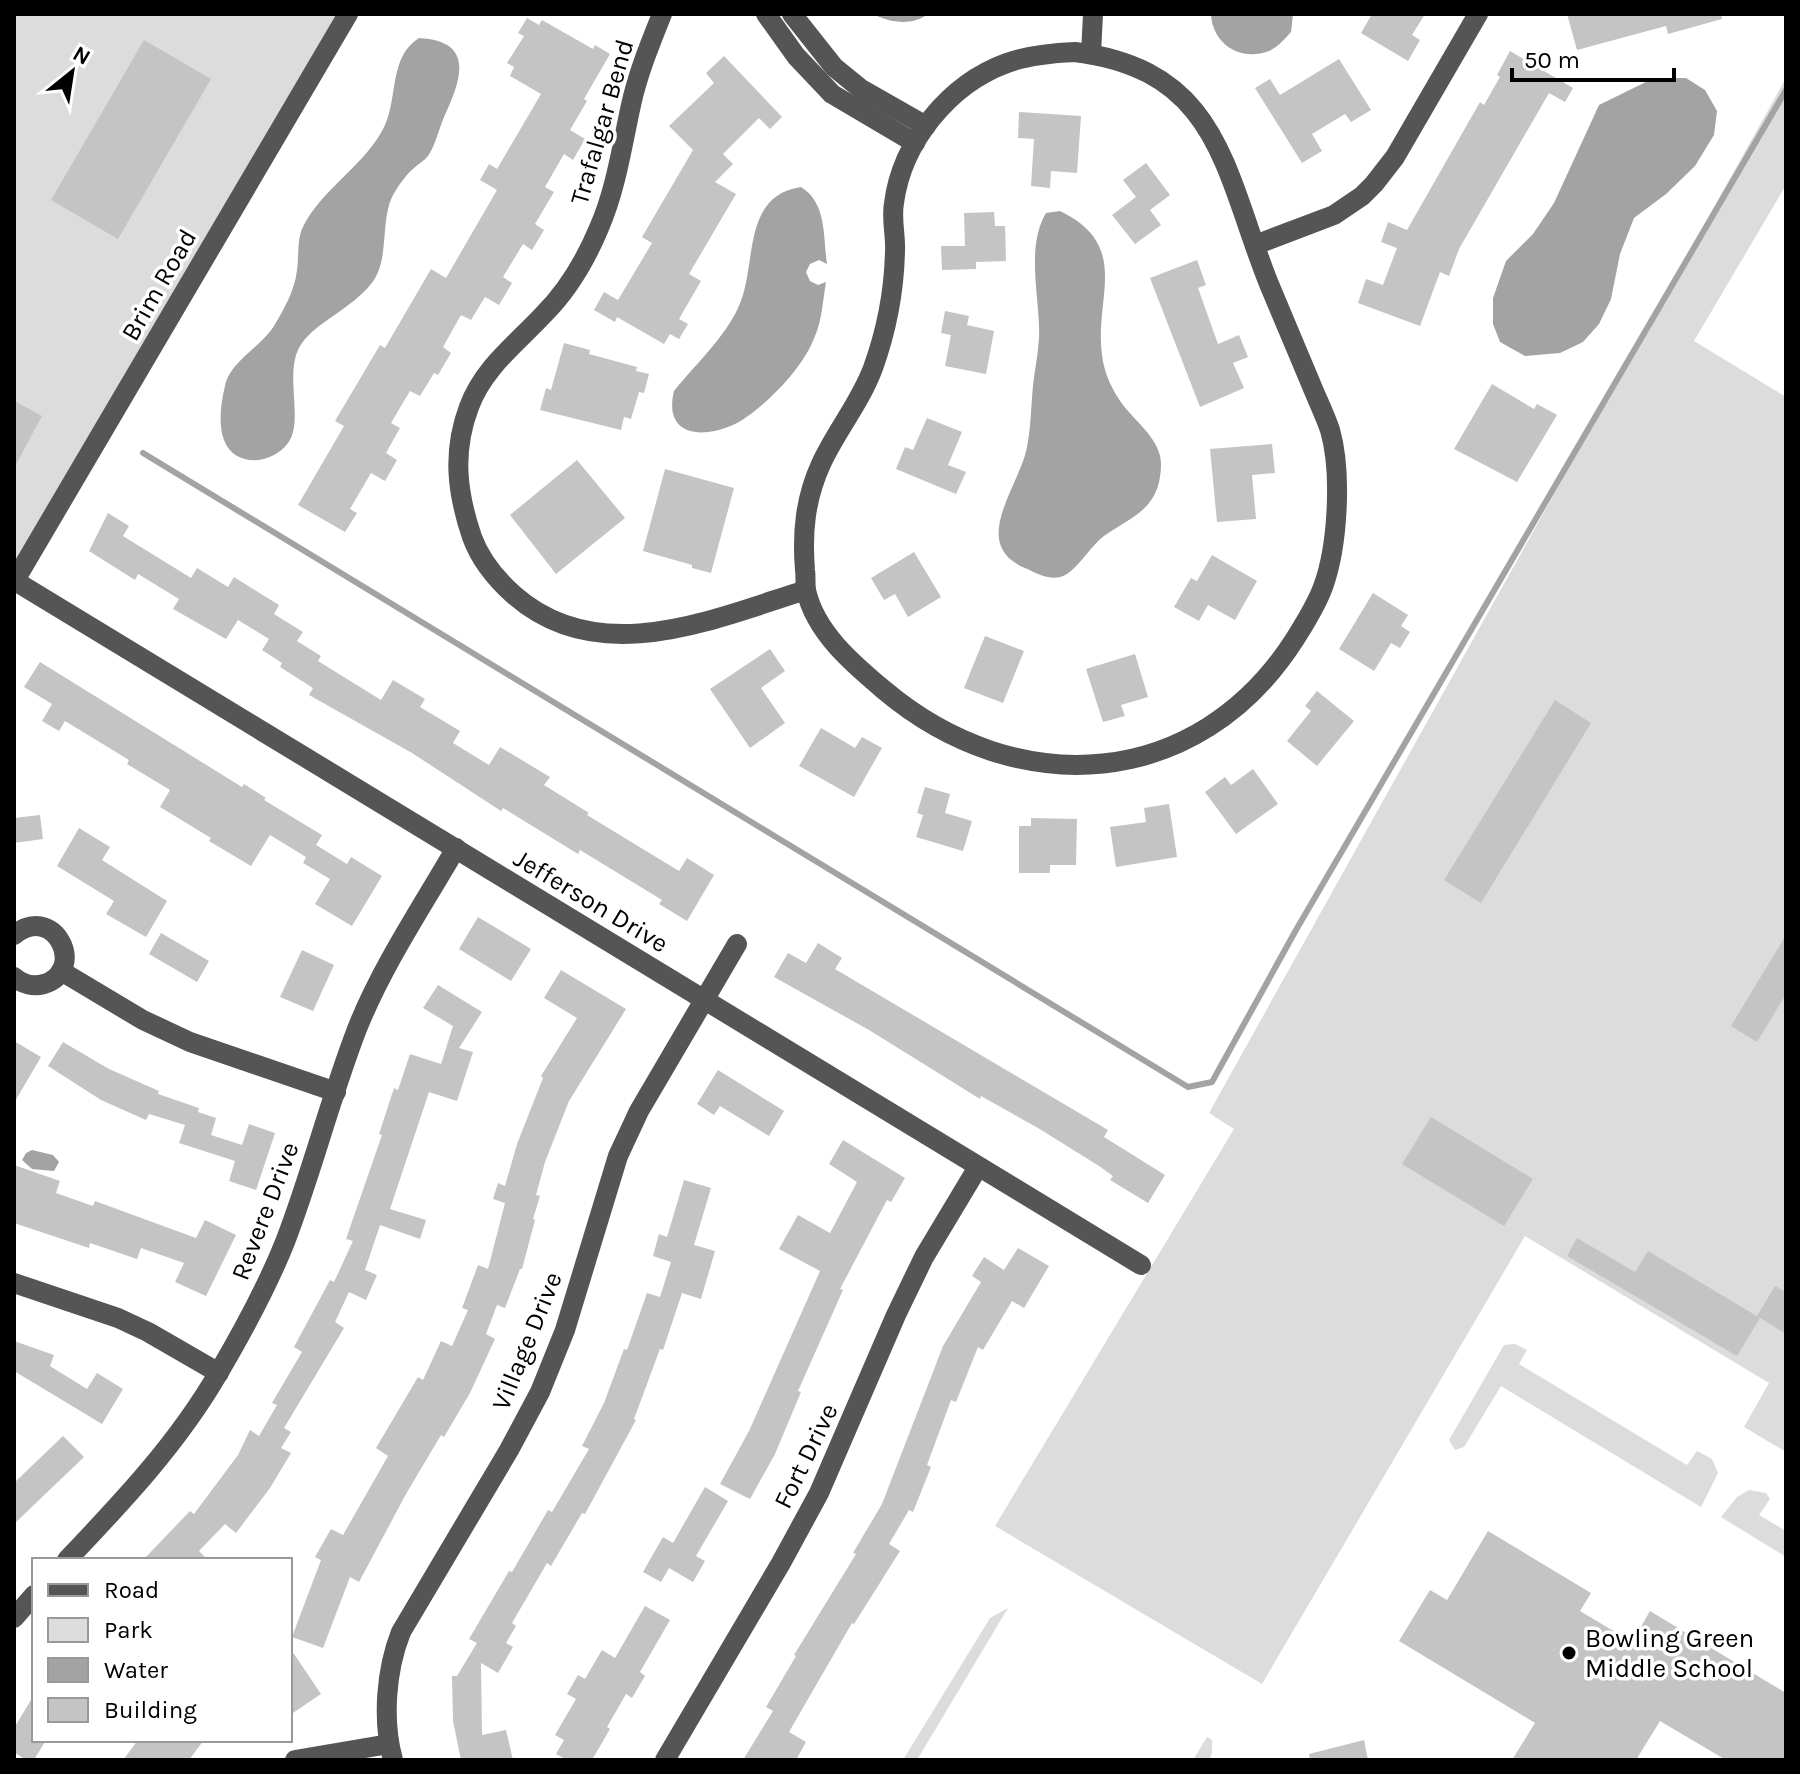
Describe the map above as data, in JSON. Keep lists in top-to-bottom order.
{
  "streets": {
    "street": [
      "Trafalgar Bend",
      "Brim Road",
      "Jefferson Drive",
      "Revere Drive",
      "Village Drive",
      "Fort Drive"
    ]
  },
  "crossings": [
    ["Brim Road", "Jefferson Drive"],
    ["Jefferson Drive", "Revere Drive"],
    ["Jefferson Drive", "Village Drive"],
    ["Jefferson Drive", "Fort Drive"]
  ],
  "places": ["Bowling Green Middle School"],
  "legend": [
    "Road",
    "Park",
    "Water",
    "Building"
  ],
  "scale_bar": "50 m",
  "north": "top right"
}
